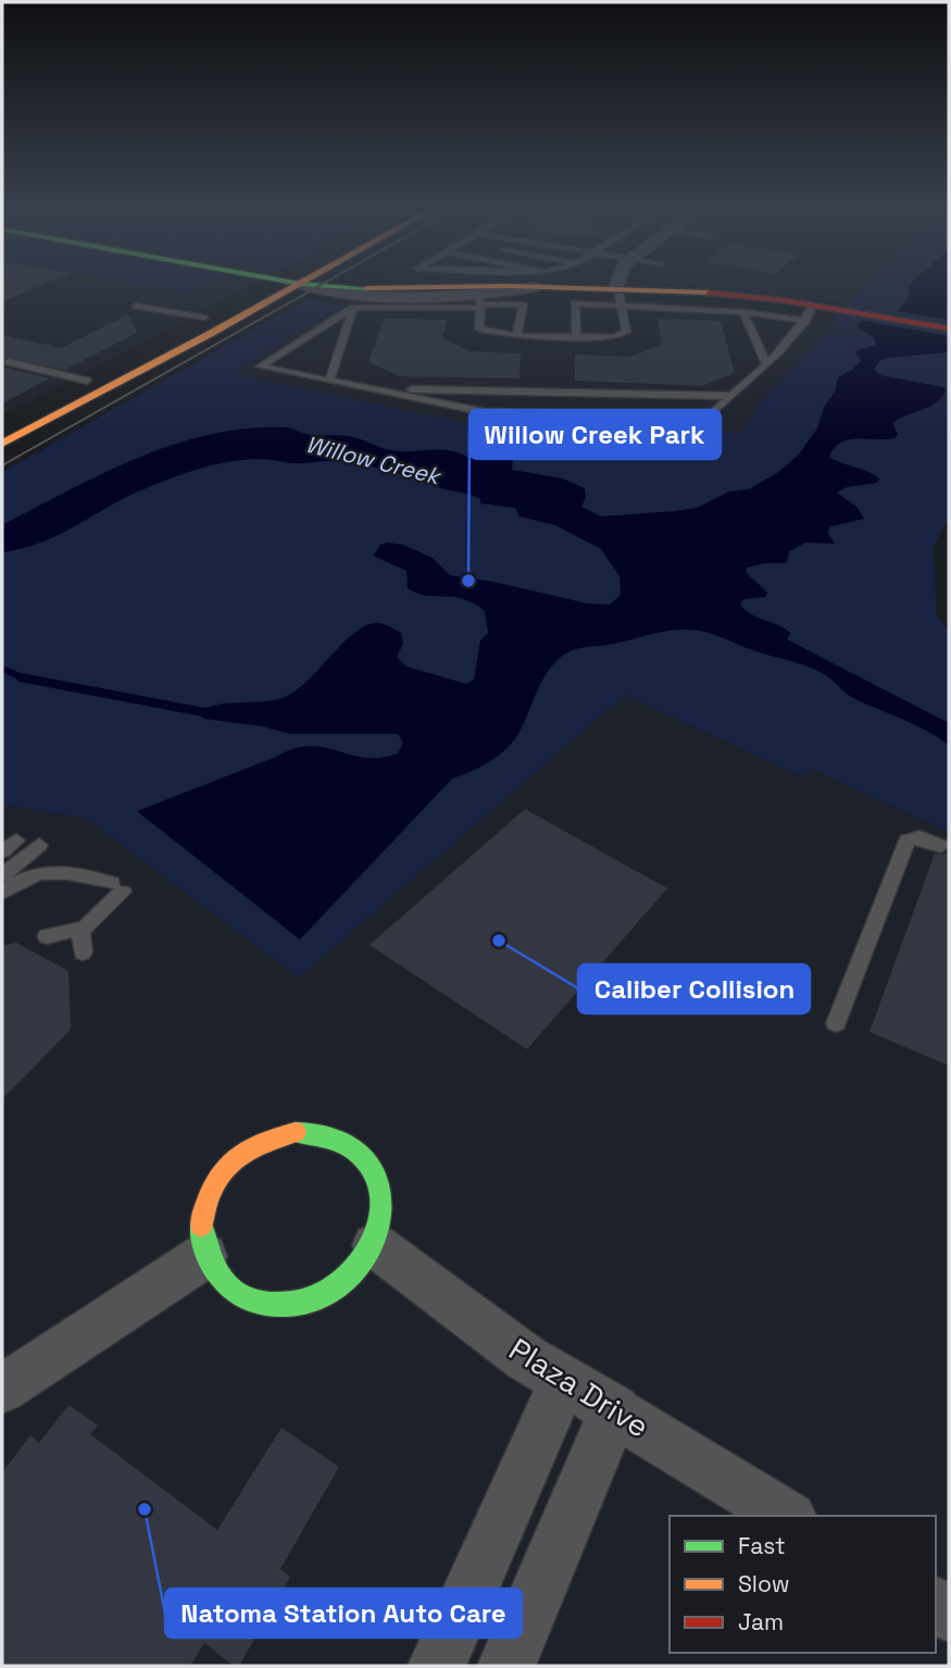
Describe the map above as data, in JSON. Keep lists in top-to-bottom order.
{
  "streets": {
    "street": ["Plaza Drive"]
  },
  "water": ["Willow Creek"],
  "places": ["Willow Creek Park", "Caliber Collision", "Natoma Station Auto Care"],
  "legend": ["Fast", "Slow", "Jam"]
}
